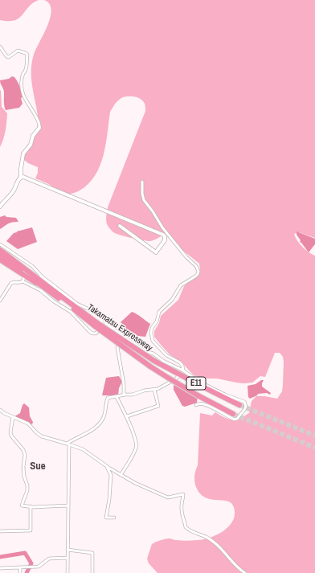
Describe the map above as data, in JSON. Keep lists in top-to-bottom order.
{
  "streets": {
    "highway": ["Takamatsu Expressway", "E11"]
  },
  "districts": ["Sue"]
}
